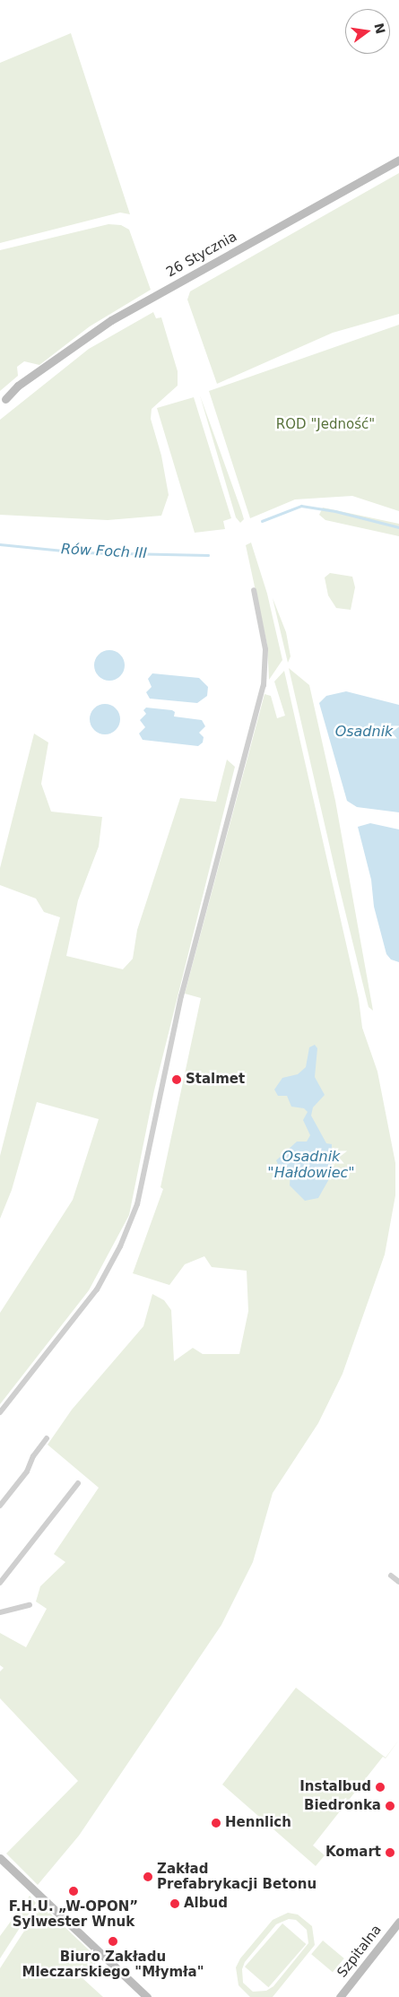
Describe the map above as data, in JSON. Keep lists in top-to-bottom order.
{
  "streets": {
    "street": ["26 Stycznia", "Szpitalna"]
  },
  "water": ["Rów Foch III", "Osadnik", "Osadnik \"Hałdowiec\""],
  "parks": ["ROD \"Jedność\""],
  "places": [
    "Stalmet",
    "Instalbud",
    "Biedronka",
    "Hennlich",
    "Komart",
    "Zakład Prefabrykacji Betonu",
    "F.H.U. „W-OPON” Sylwester Wnuk",
    "Albud",
    "Biuro Zakładu Mleczarskiego \"Młymła\""
  ],
  "north": "right"
}
